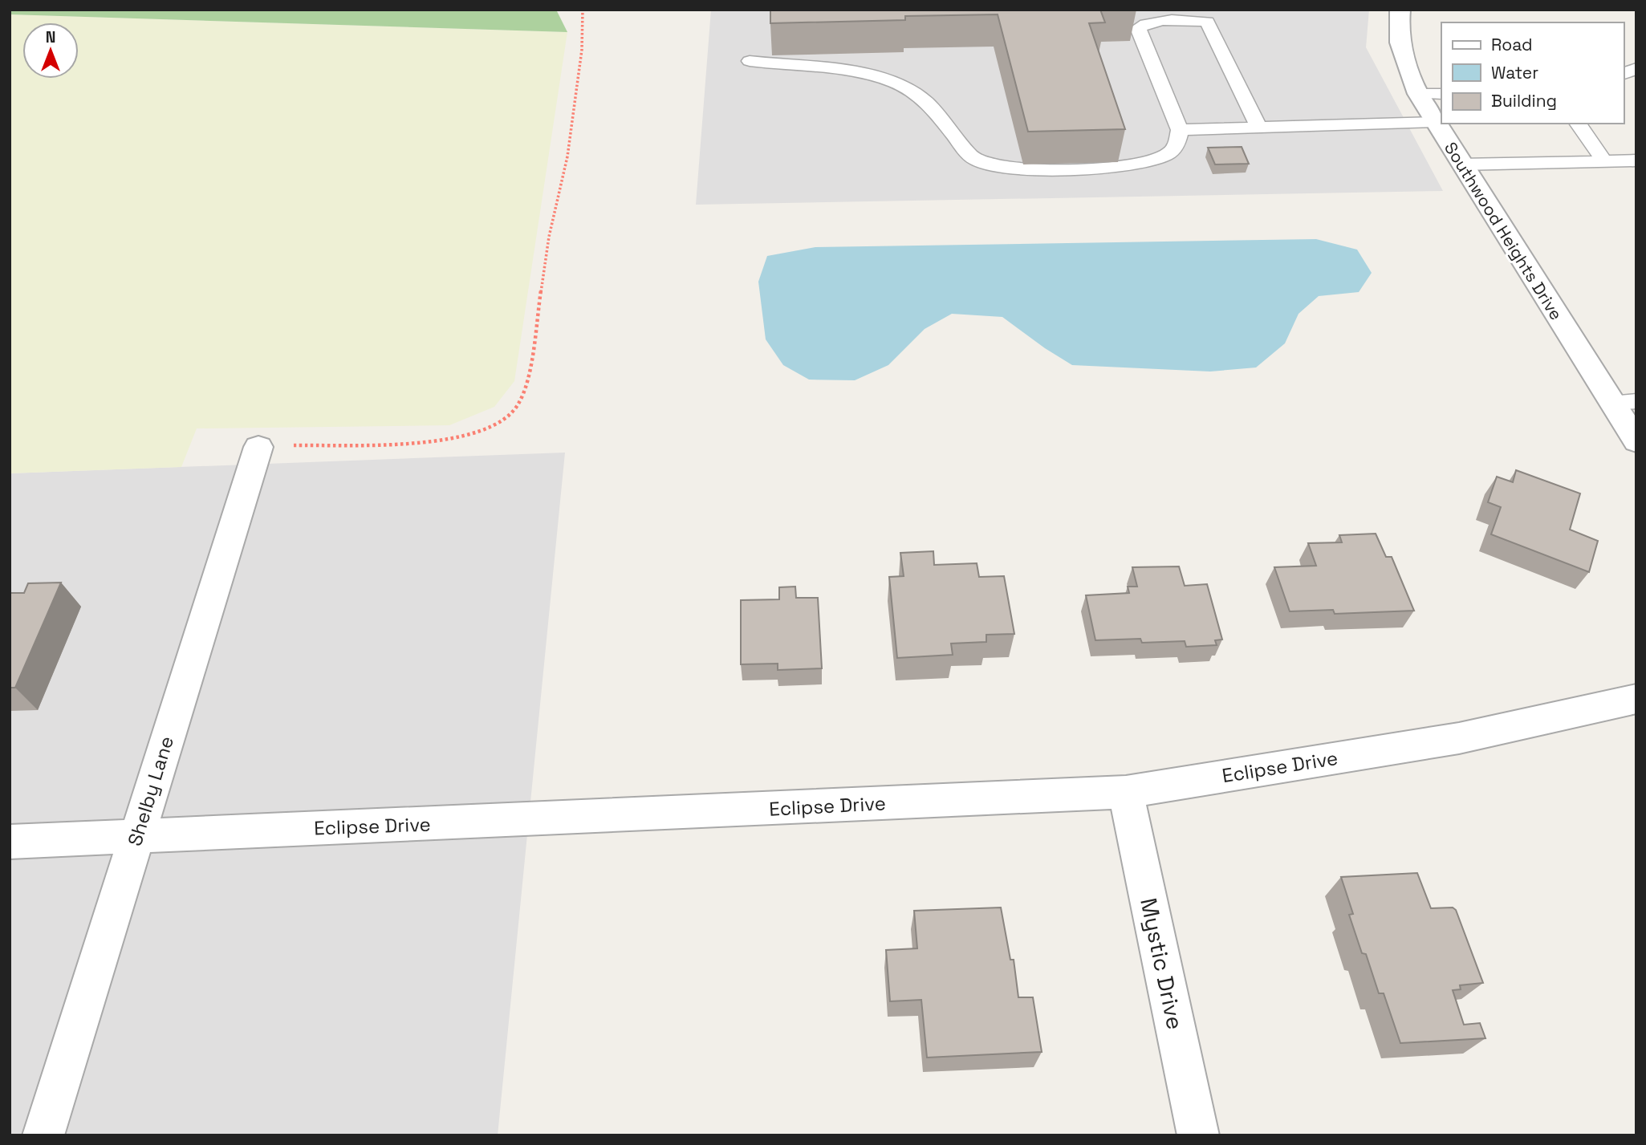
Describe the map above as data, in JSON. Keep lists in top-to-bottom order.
{
  "streets": {
    "street": [
      "Southwood Heights Drive",
      "Eclipse Drive",
      "Shelby Lane",
      "Mystic Drive"
    ]
  },
  "crossings": [
    ["Eclipse Drive", "Shelby Lane"],
    ["Eclipse Drive", "Mystic Drive"]
  ],
  "legend": ["Road", "Water", "Building"],
  "north": "top"
}
